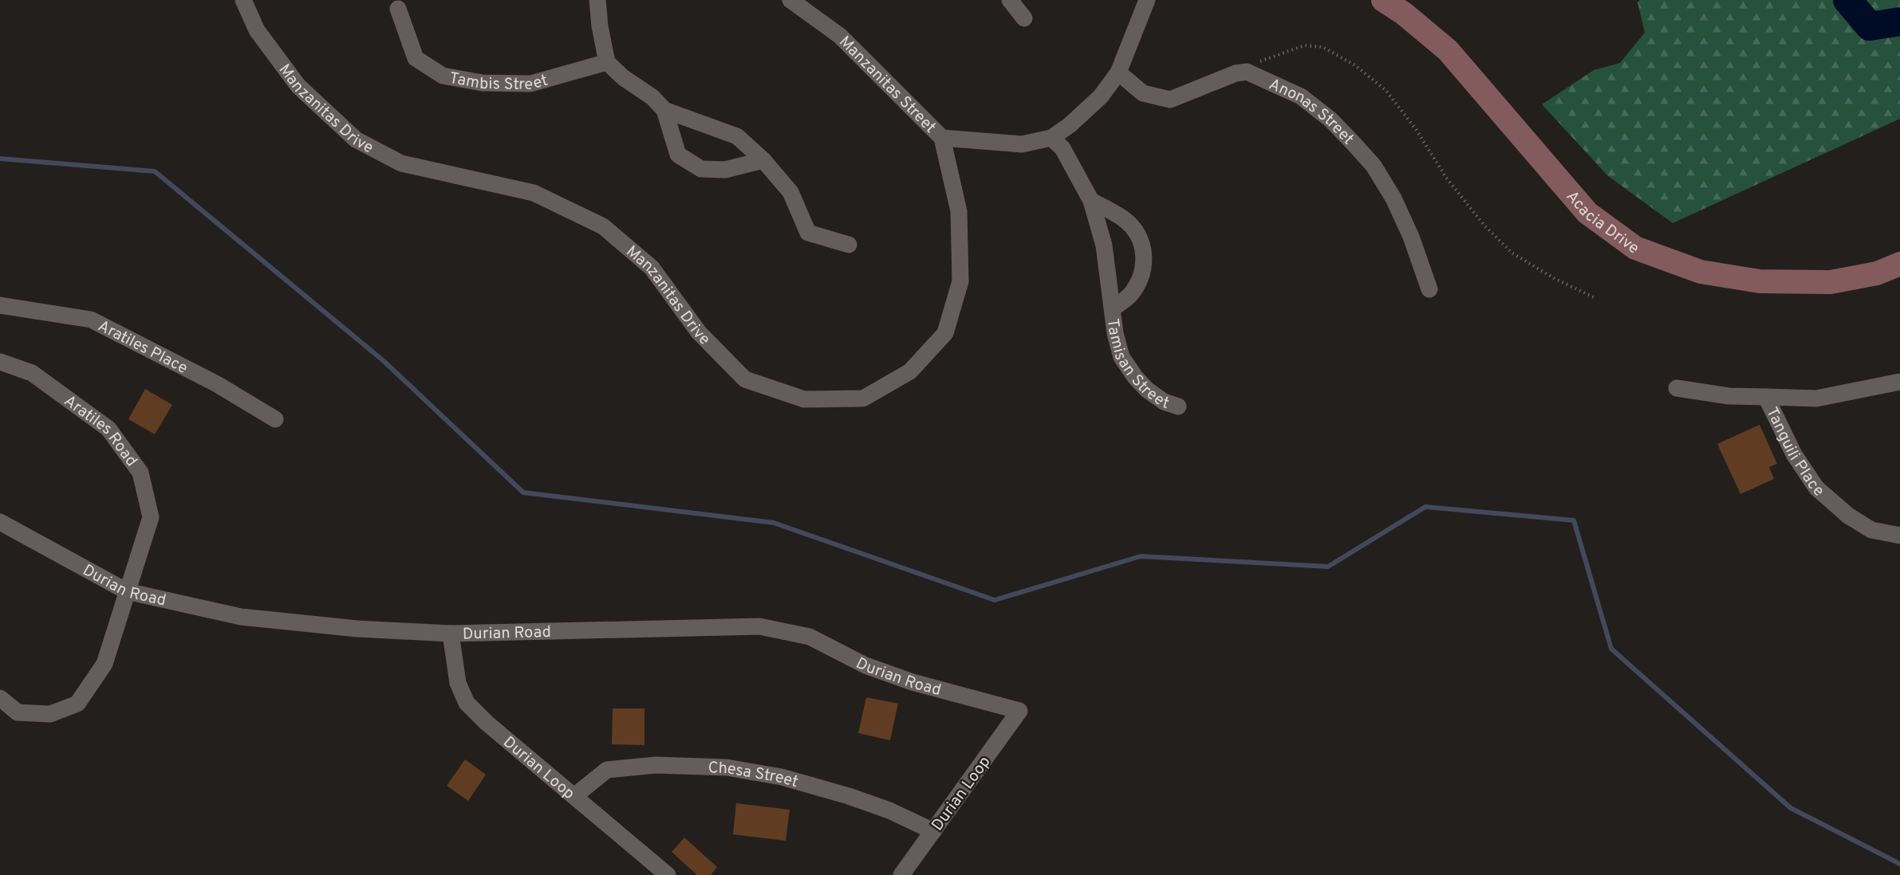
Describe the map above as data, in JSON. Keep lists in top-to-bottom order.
{
  "streets": {
    "street": [
      "Tambis Street",
      "Manzanitas Street",
      "Manzanitas Drive",
      "Anonas Street",
      "Acacia Drive",
      "Aratiles Place",
      "Tamisan Street",
      "Aratiles Road",
      "Tanguili Place",
      "Durian Road",
      "Durian Loop",
      "Chesa Street"
    ]
  },
  "crossings": [
    ["Manzanitas Street", "Manzanitas Drive"],
    ["Manzanitas Street", "Tamisan Street"],
    ["Aratiles Road", "Durian Road"],
    ["Durian Road", "Durian Loop"],
    ["Durian Loop", "Chesa Street"]
  ]
}
